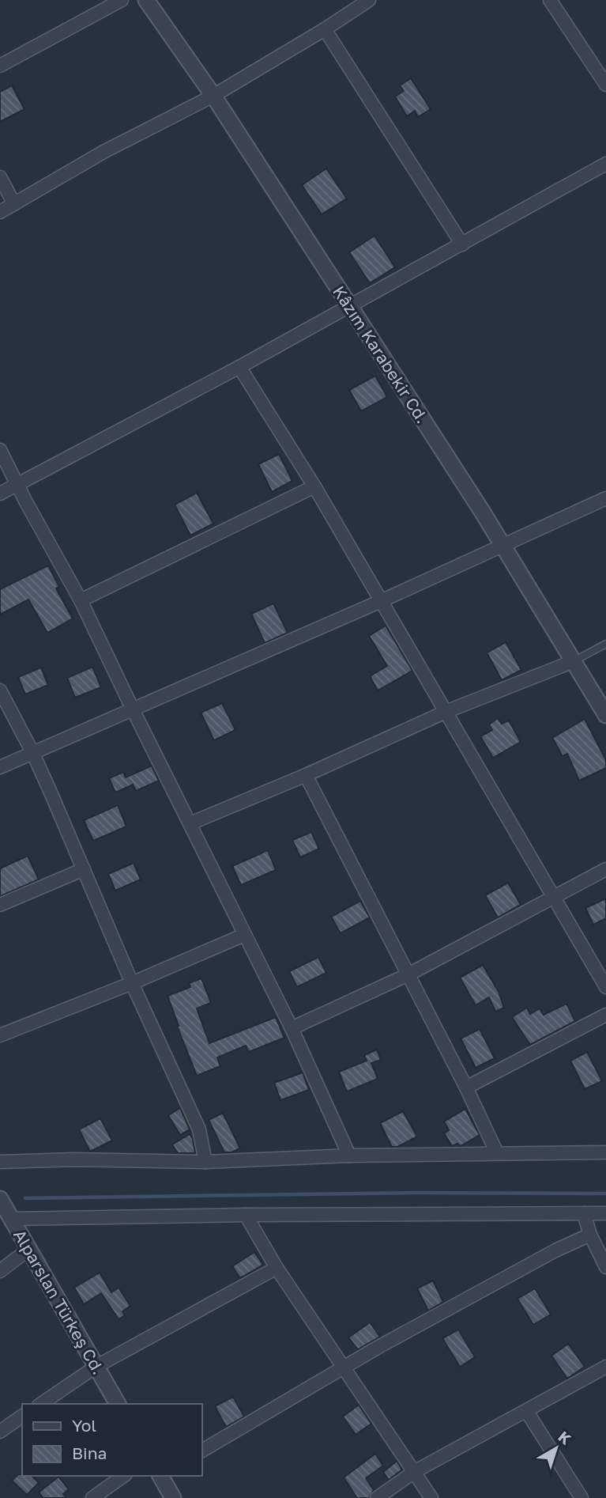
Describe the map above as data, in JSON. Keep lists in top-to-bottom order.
{
  "streets": {
    "street": ["Kâzım Karabekir Cd.", "Alparslan Türkeş Cd."]
  },
  "legend": ["Yol", "Bina"],
  "north": "top right"
}
